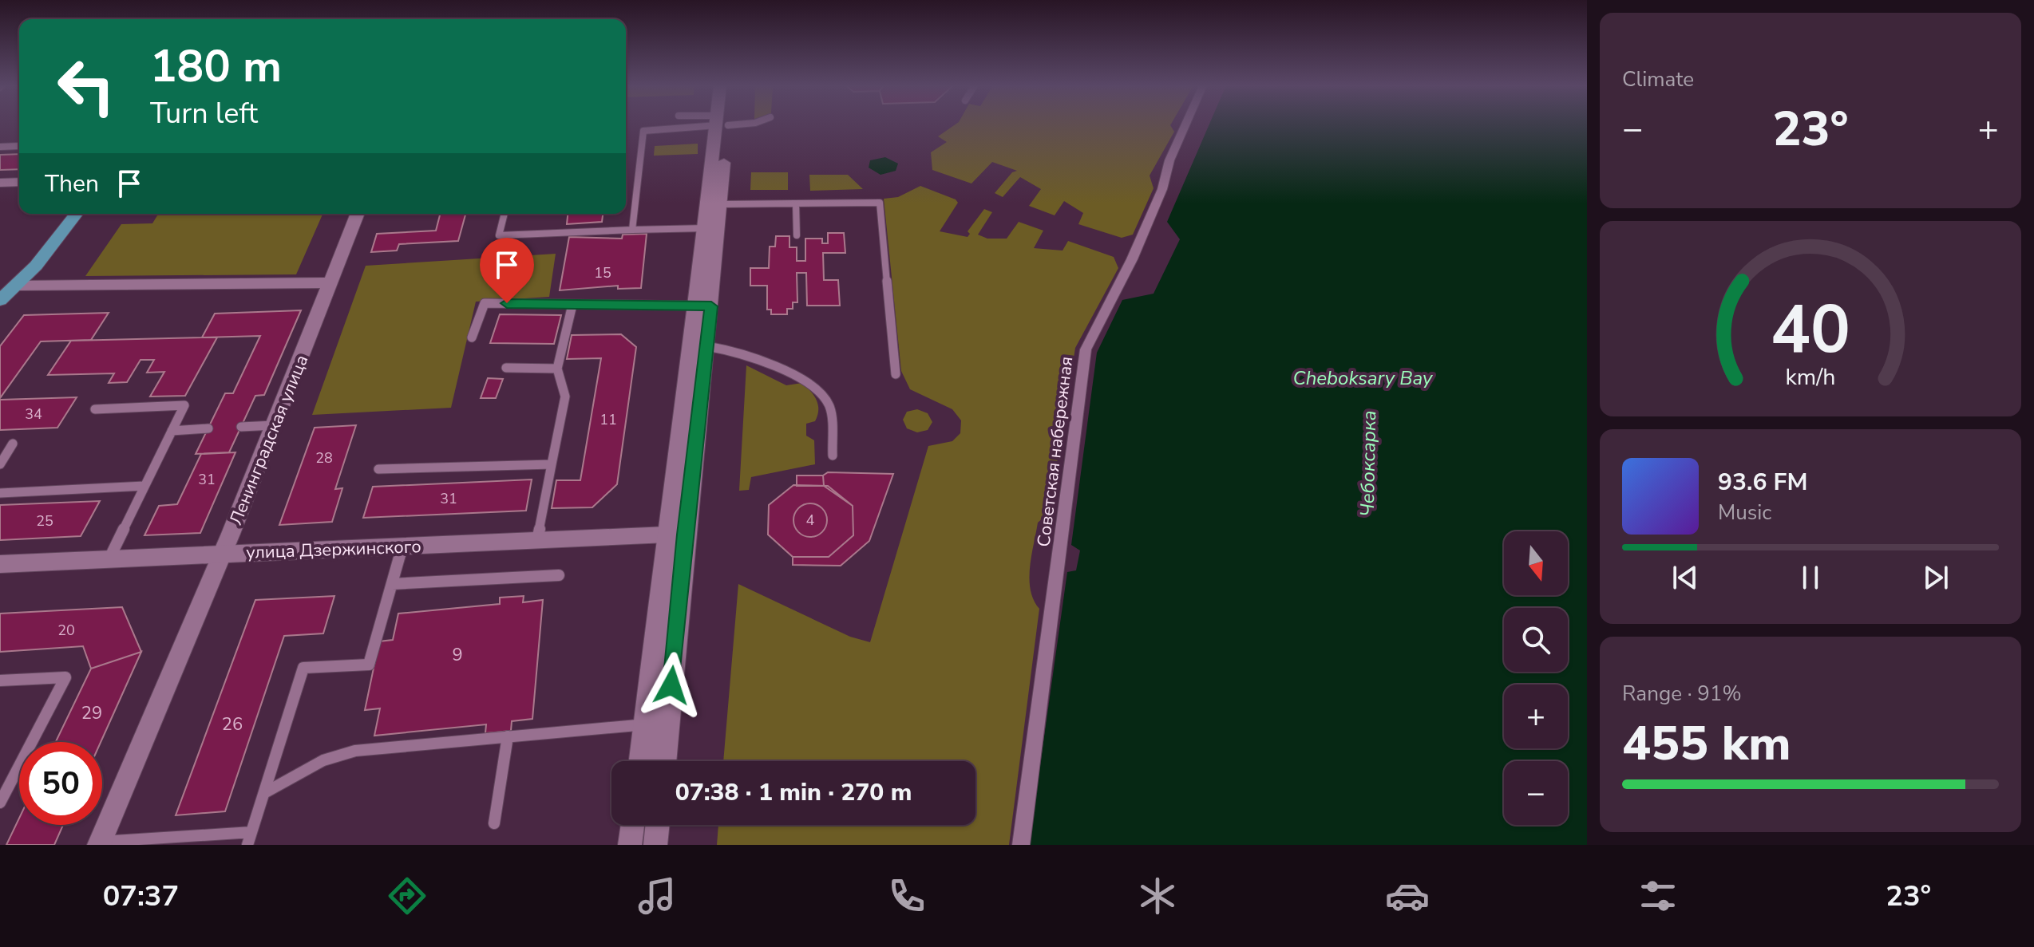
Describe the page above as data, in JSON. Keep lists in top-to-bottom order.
{
  "streets": {
    "street": ["Ленинградская улица", "Советская набережная", "улица Дзержинского"]
  },
  "crossings": [
    ["Ленинградская улица", "улица Дзержинского"]
  ],
  "water": ["Cheboksary Bay", "Чебоксарка"],
  "house_numbers": [
    "15",
    "34",
    "11",
    "28",
    "31",
    "31",
    "4",
    "25",
    "20",
    "9",
    "29",
    "26"
  ],
  "north": "bottom",
  "page": {
    "tile": [
      "Climate",
      ["Range · 91%", "455 km"]
    ],
    "turn": ["180 m", "Turn left"],
    "heat": ["−", "23°", "+"],
    "then": "Then",
    "song": ["93.6 FM", "Music"],
    "map_buttons": ["+", "−"],
    "limit": "50",
    "trip": "07:38 · 1 min · 270 m",
    "tabs": ["07:37", "23°"],
    "gauge": ["40", "km/h"]
  }
}
